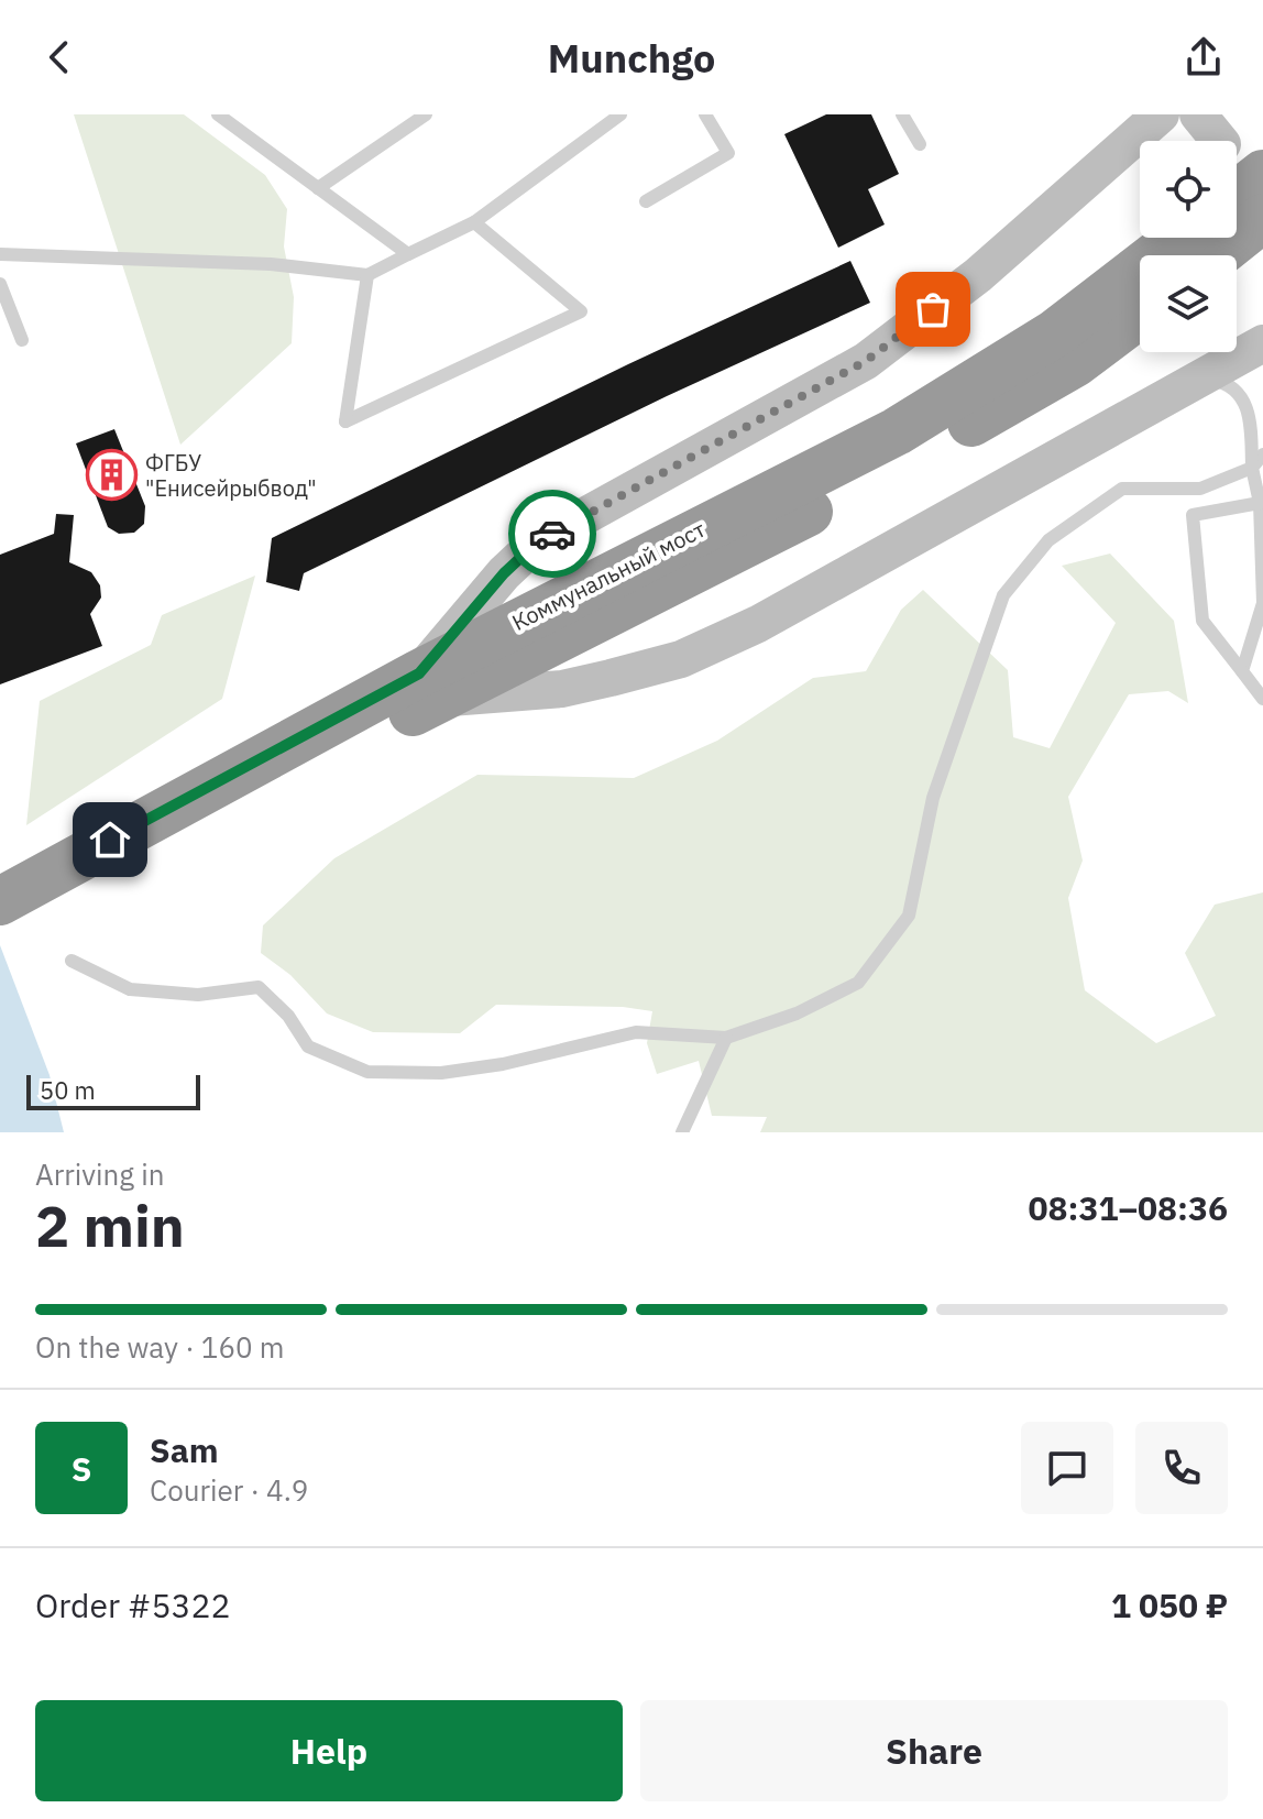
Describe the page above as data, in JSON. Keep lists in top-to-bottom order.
{
  "streets": {
    "highway": ["Коммунальный мост"]
  },
  "places": {
    "building": ["ФГБУ \"Енисейрыбвод\""]
  },
  "scale_bar": "50 m",
  "page": {
    "header": "Munchgo",
    "scale": "50 m",
    "heading": ["2 min", "Arriving in", "08:31–08:36"],
    "panel": [
      "Sam",
      "Courier · 4.9",
      "Order #5322",
      "1 050 ₽"
    ],
    "bar": "On the way · 160 m",
    "round": "S",
    "buttons": ["Help", "Share"]
  }
}
